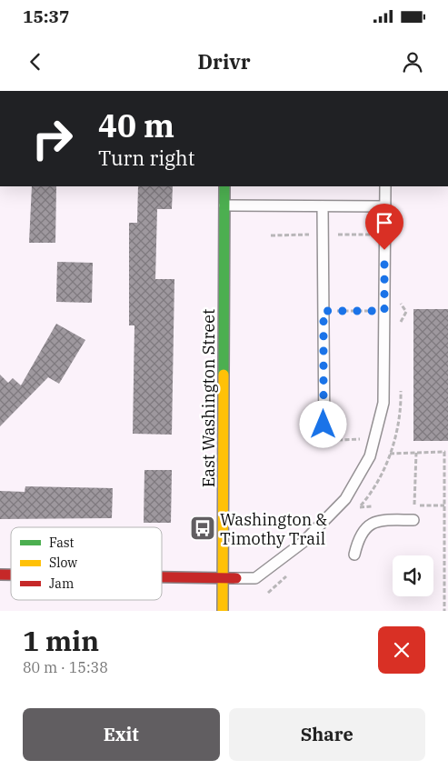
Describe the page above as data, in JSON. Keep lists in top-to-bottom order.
{
  "streets": {
    "main road": ["East Washington Street"]
  },
  "places": {
    "bus stop": ["Washington & Timothy Trail"]
  },
  "legend": ["Fast", "Slow", "Jam"],
  "page": {
    "status": "15:37",
    "header": "Drivr",
    "turn": ["40 m", "Turn right"],
    "heading": ["1 min", "80 m · 15:38"],
    "buttons": ["Exit", "Share"]
  }
}
